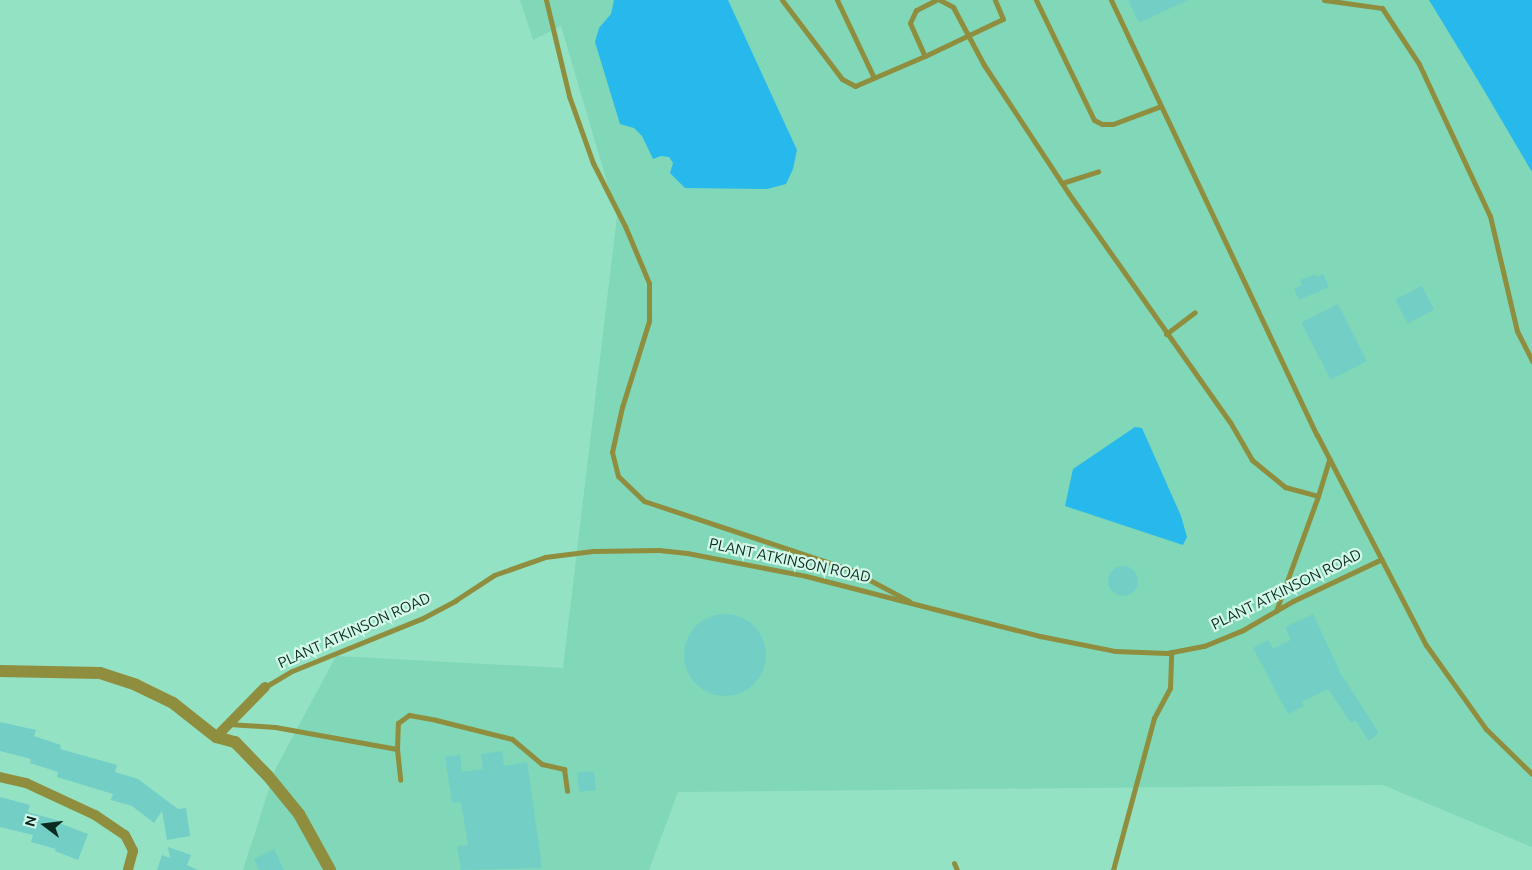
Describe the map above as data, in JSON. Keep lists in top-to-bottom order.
{
  "streets": {
    "street": ["PLANT ATKINSON ROAD"]
  },
  "north": "left"
}
